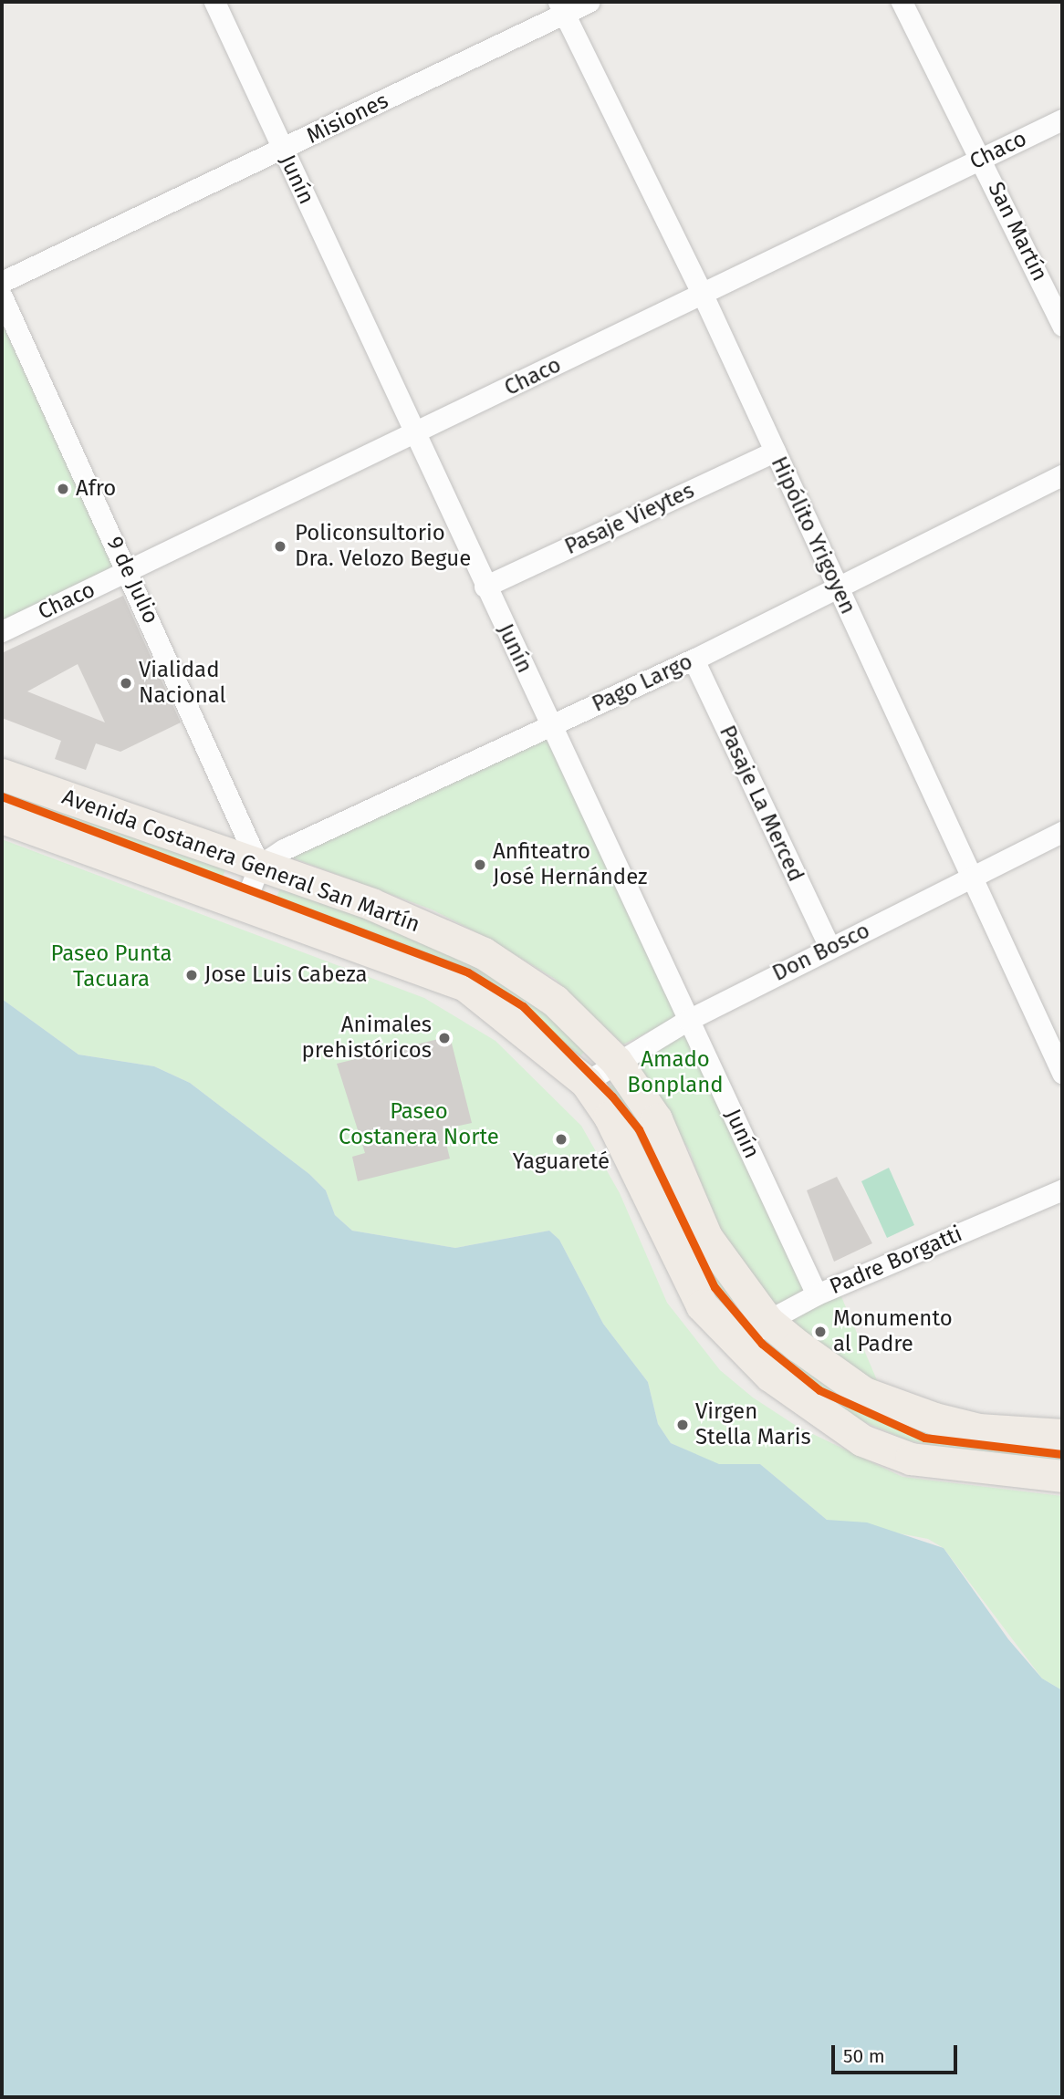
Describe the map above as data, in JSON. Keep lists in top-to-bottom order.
{
  "streets": {
    "main road": ["Avenida Costanera General San Martín"],
    "street": [
      "Misiones",
      "Chaco",
      "Junín",
      "San Martín",
      "Pasaje Vieytes",
      "Hipólito Yrigoyen",
      "9 de Julio",
      "Pago Largo",
      "Pasaje La Merced",
      "Don Bosco",
      "Padre Borgatti"
    ]
  },
  "crossings": [
    ["Misiones", "Junín"],
    ["Misiones", "Hipólito Yrigoyen"],
    ["Chaco", "Junín"],
    ["Chaco", "San Martín"],
    ["Chaco", "Hipólito Yrigoyen"],
    ["Chaco", "9 de Julio"],
    ["Junín", "Pasaje Vieytes"],
    ["Junín", "Pago Largo"],
    ["Junín", "Don Bosco"],
    ["Junín", "Padre Borgatti"],
    ["Pasaje Vieytes", "Hipólito Yrigoyen"],
    ["Hipólito Yrigoyen", "Pago Largo"],
    ["Hipólito Yrigoyen", "Don Bosco"],
    ["9 de Julio", "Pago Largo"],
    ["9 de Julio", "Avenida Costanera General San Martín"],
    ["Pago Largo", "Pasaje La Merced"],
    ["Pago Largo", "Avenida Costanera General San Martín"],
    ["Pasaje La Merced", "Don Bosco"],
    ["Avenida Costanera General San Martín", "Don Bosco"],
    ["Avenida Costanera General San Martín", "Padre Borgatti"]
  ],
  "parks": ["Paseo Punta Tacuara", "Amado Bonpland", "Paseo Costanera Norte"],
  "places": [
    "Afro",
    "Policonsultorio Dra. Velozo Begue",
    "Vialidad Nacional",
    "Anfiteatro José Hernández",
    "Jose Luis Cabeza",
    "Animales prehistóricos",
    "Yaguareté",
    "Monumento al Padre",
    "Virgen Stella Maris"
  ],
  "scale_bar": "50 m"
}
